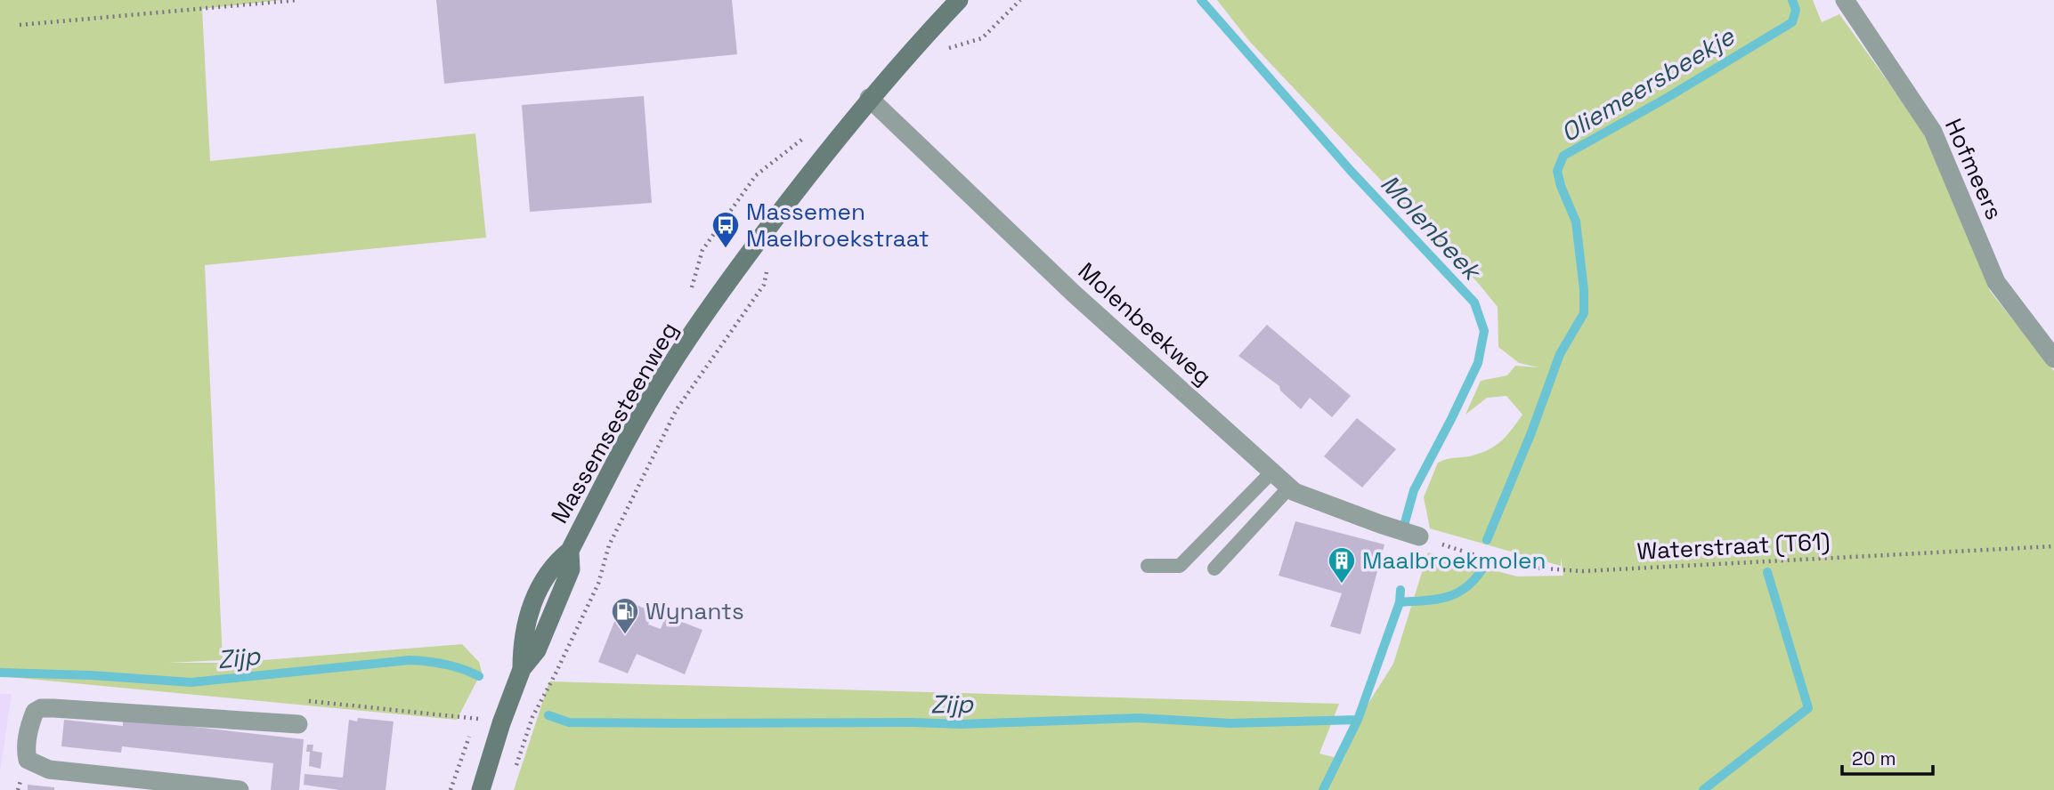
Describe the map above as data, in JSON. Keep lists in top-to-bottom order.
{
  "streets": {
    "main road": ["Massemsesteenweg"],
    "street": ["Hofmeers", "Molenbeekweg"],
    "path": ["Waterstraat (T61)"]
  },
  "crossings": [
    ["Molenbeekweg", "Massemsesteenweg"],
    ["Molenbeekweg", "Waterstraat (T61)"]
  ],
  "water": ["Oliemeersbeekje", "Molenbeek", "Zijp"],
  "places": {
    "bus stop": ["Massemen Maelbroekstraat"],
    "building": ["Maalbroekmolen"],
    "fuel station": ["Wynants"]
  },
  "scale_bar": "20 m"
}
